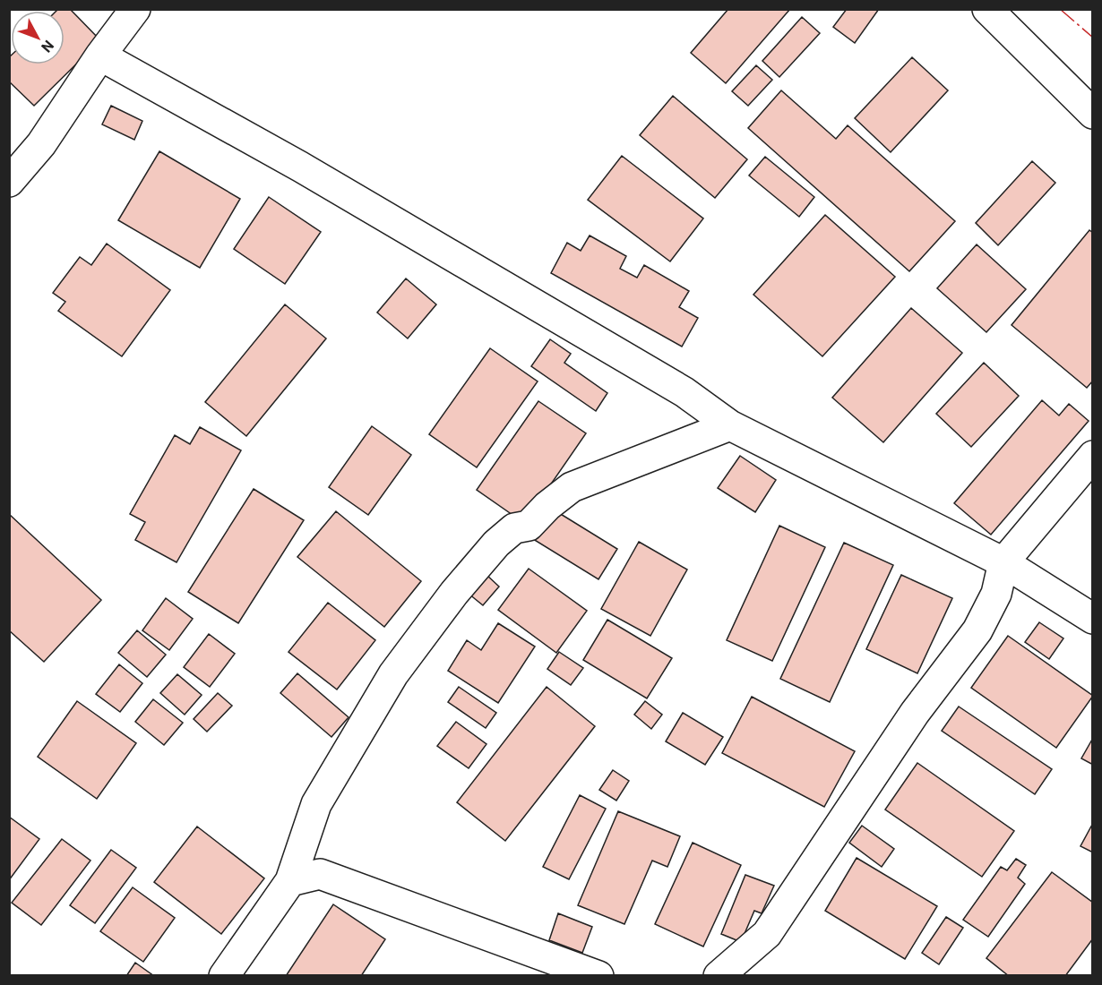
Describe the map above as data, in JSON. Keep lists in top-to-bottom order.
{
  "north": "bottom right"
}
